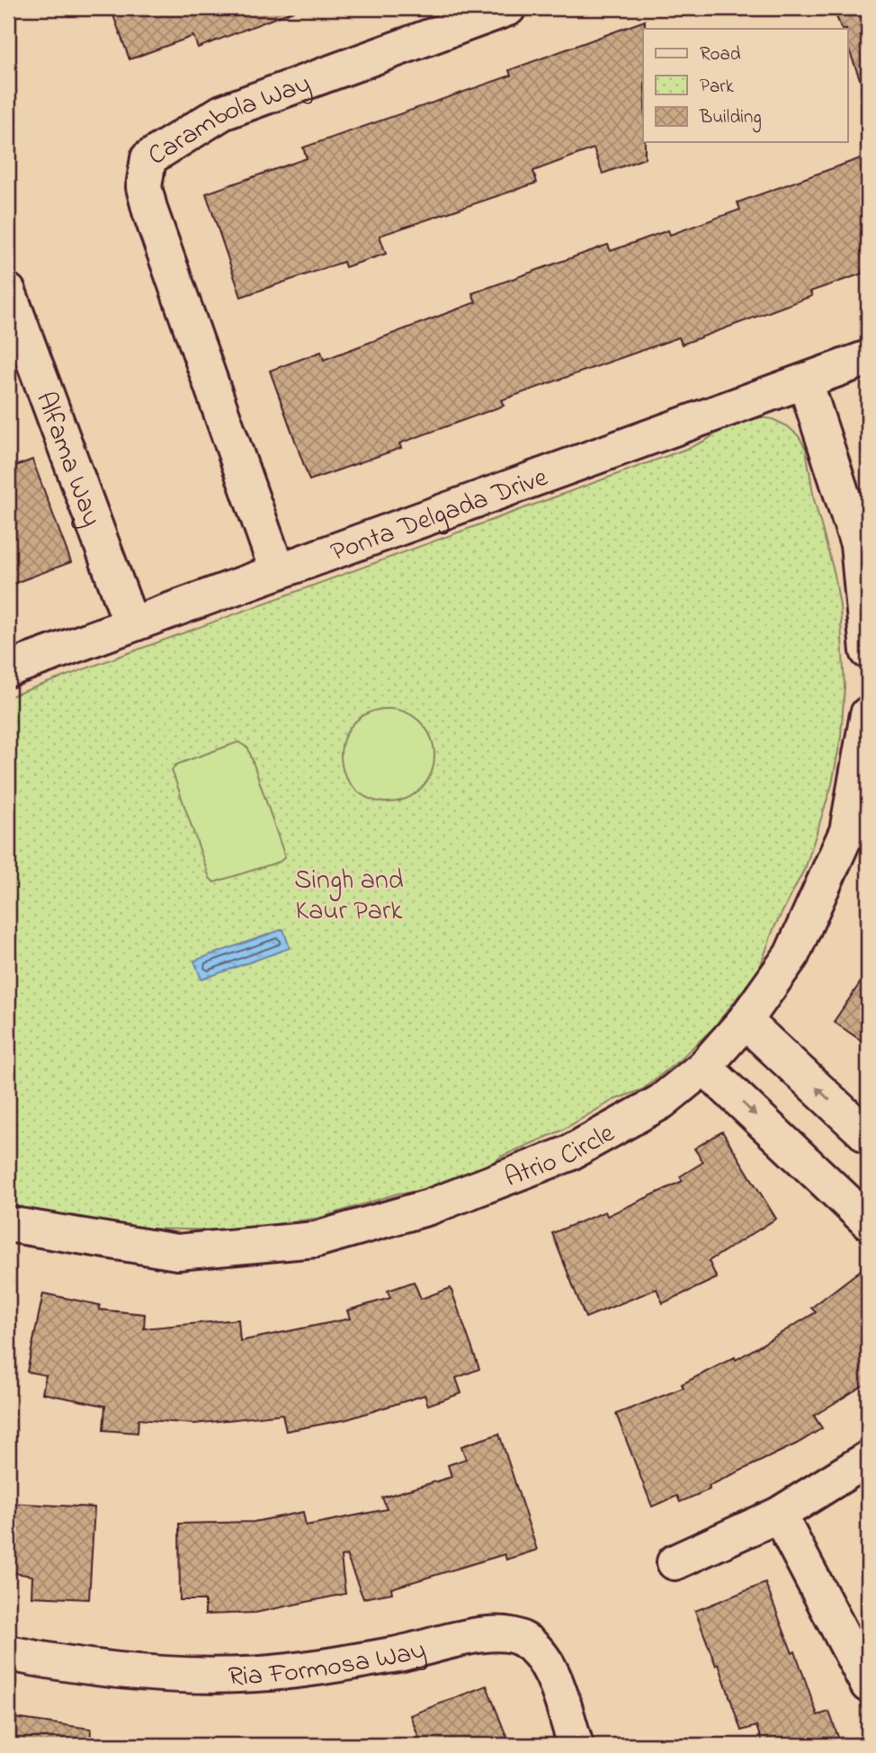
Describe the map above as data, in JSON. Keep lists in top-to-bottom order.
{
  "streets": {
    "street": [
      "Carambola Way",
      "Alfama Way",
      "Ponta Delgada Drive",
      "Atrio Circle",
      "Ria Formosa Way"
    ]
  },
  "crossings": [
    ["Carambola Way", "Ponta Delgada Drive"],
    ["Alfama Way", "Ponta Delgada Drive"]
  ],
  "parks": ["Singh and Kaur Park"],
  "legend": ["Road", "Park", "Building"]
}
